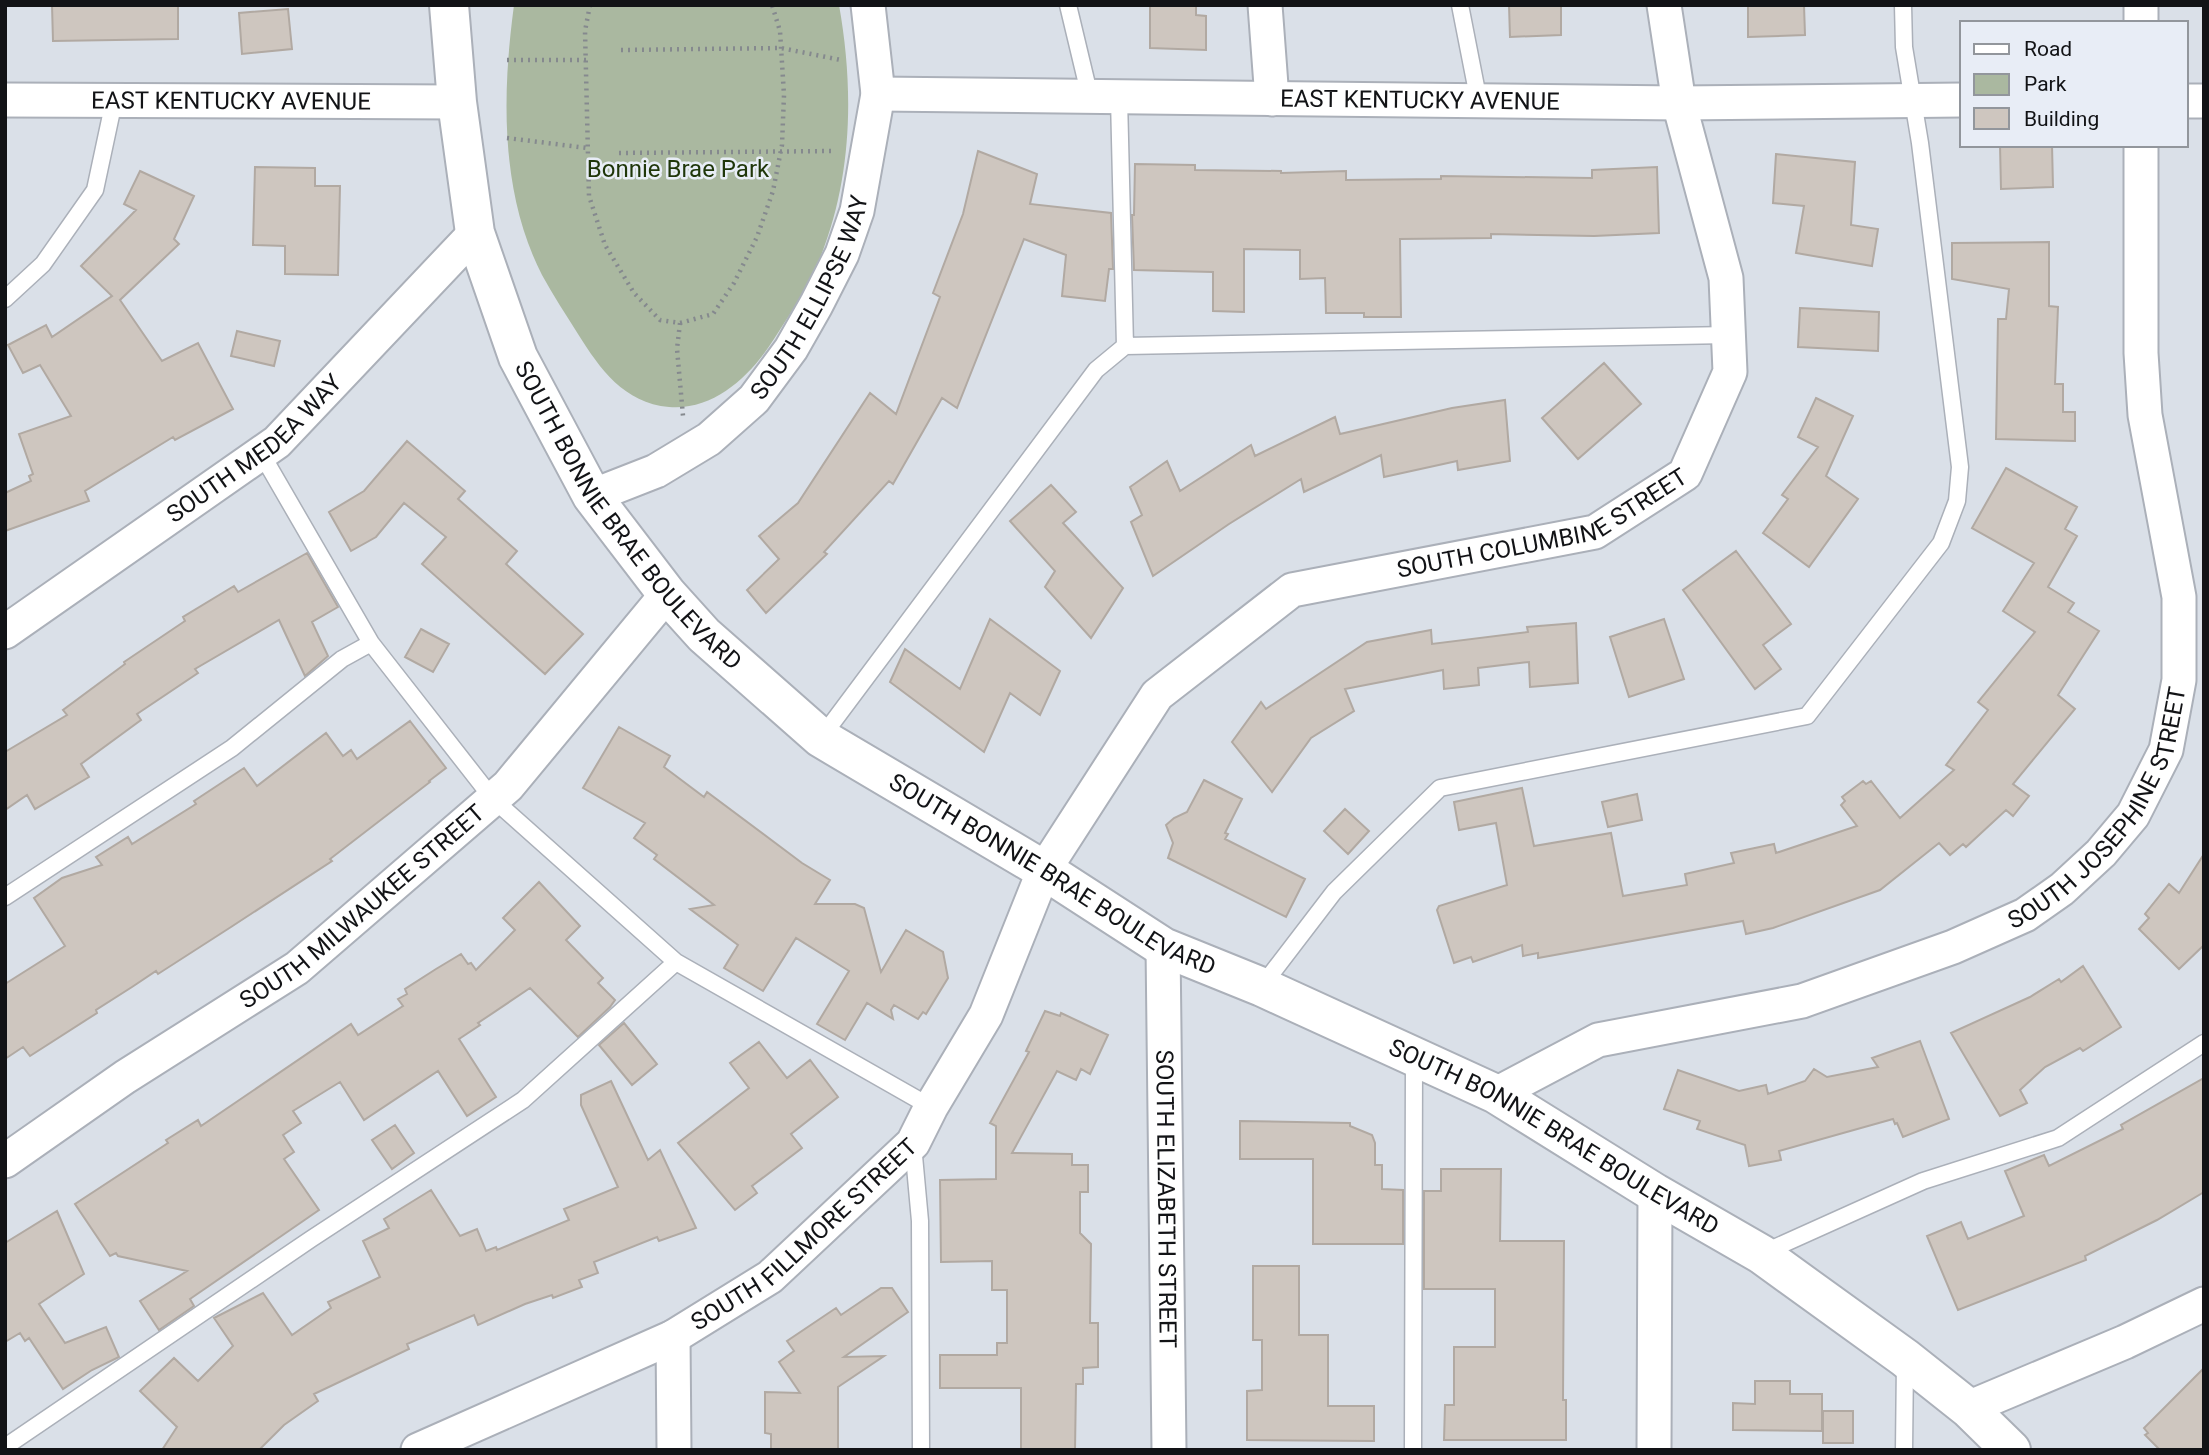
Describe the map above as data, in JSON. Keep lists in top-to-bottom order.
{
  "streets": {
    "street": [
      "EAST KENTUCKY AVENUE",
      "SOUTH ELLIPSE WAY",
      "SOUTH MEDEA WAY",
      "SOUTH BONNIE BRAE BOULEVARD",
      "SOUTH COLUMBINE STREET",
      "SOUTH JOSEPHINE STREET",
      "SOUTH MILWAUKEE STREET",
      "SOUTH ELIZABETH STREET",
      "SOUTH FILLMORE STREET"
    ]
  },
  "crossings": [
    ["EAST KENTUCKY AVENUE", "SOUTH ELLIPSE WAY"],
    ["EAST KENTUCKY AVENUE", "SOUTH BONNIE BRAE BOULEVARD"],
    ["EAST KENTUCKY AVENUE", "SOUTH COLUMBINE STREET"],
    ["SOUTH ELLIPSE WAY", "SOUTH BONNIE BRAE BOULEVARD"],
    ["SOUTH MEDEA WAY", "SOUTH BONNIE BRAE BOULEVARD"],
    ["SOUTH BONNIE BRAE BOULEVARD", "SOUTH COLUMBINE STREET"],
    ["SOUTH BONNIE BRAE BOULEVARD", "SOUTH JOSEPHINE STREET"],
    ["SOUTH BONNIE BRAE BOULEVARD", "SOUTH MILWAUKEE STREET"],
    ["SOUTH BONNIE BRAE BOULEVARD", "SOUTH ELIZABETH STREET"],
    ["SOUTH BONNIE BRAE BOULEVARD", "SOUTH FILLMORE STREET"],
    ["SOUTH COLUMBINE STREET", "SOUTH FILLMORE STREET"]
  ],
  "parks": ["Bonnie Brae Park"],
  "legend": ["Road", "Park", "Building"]
}
